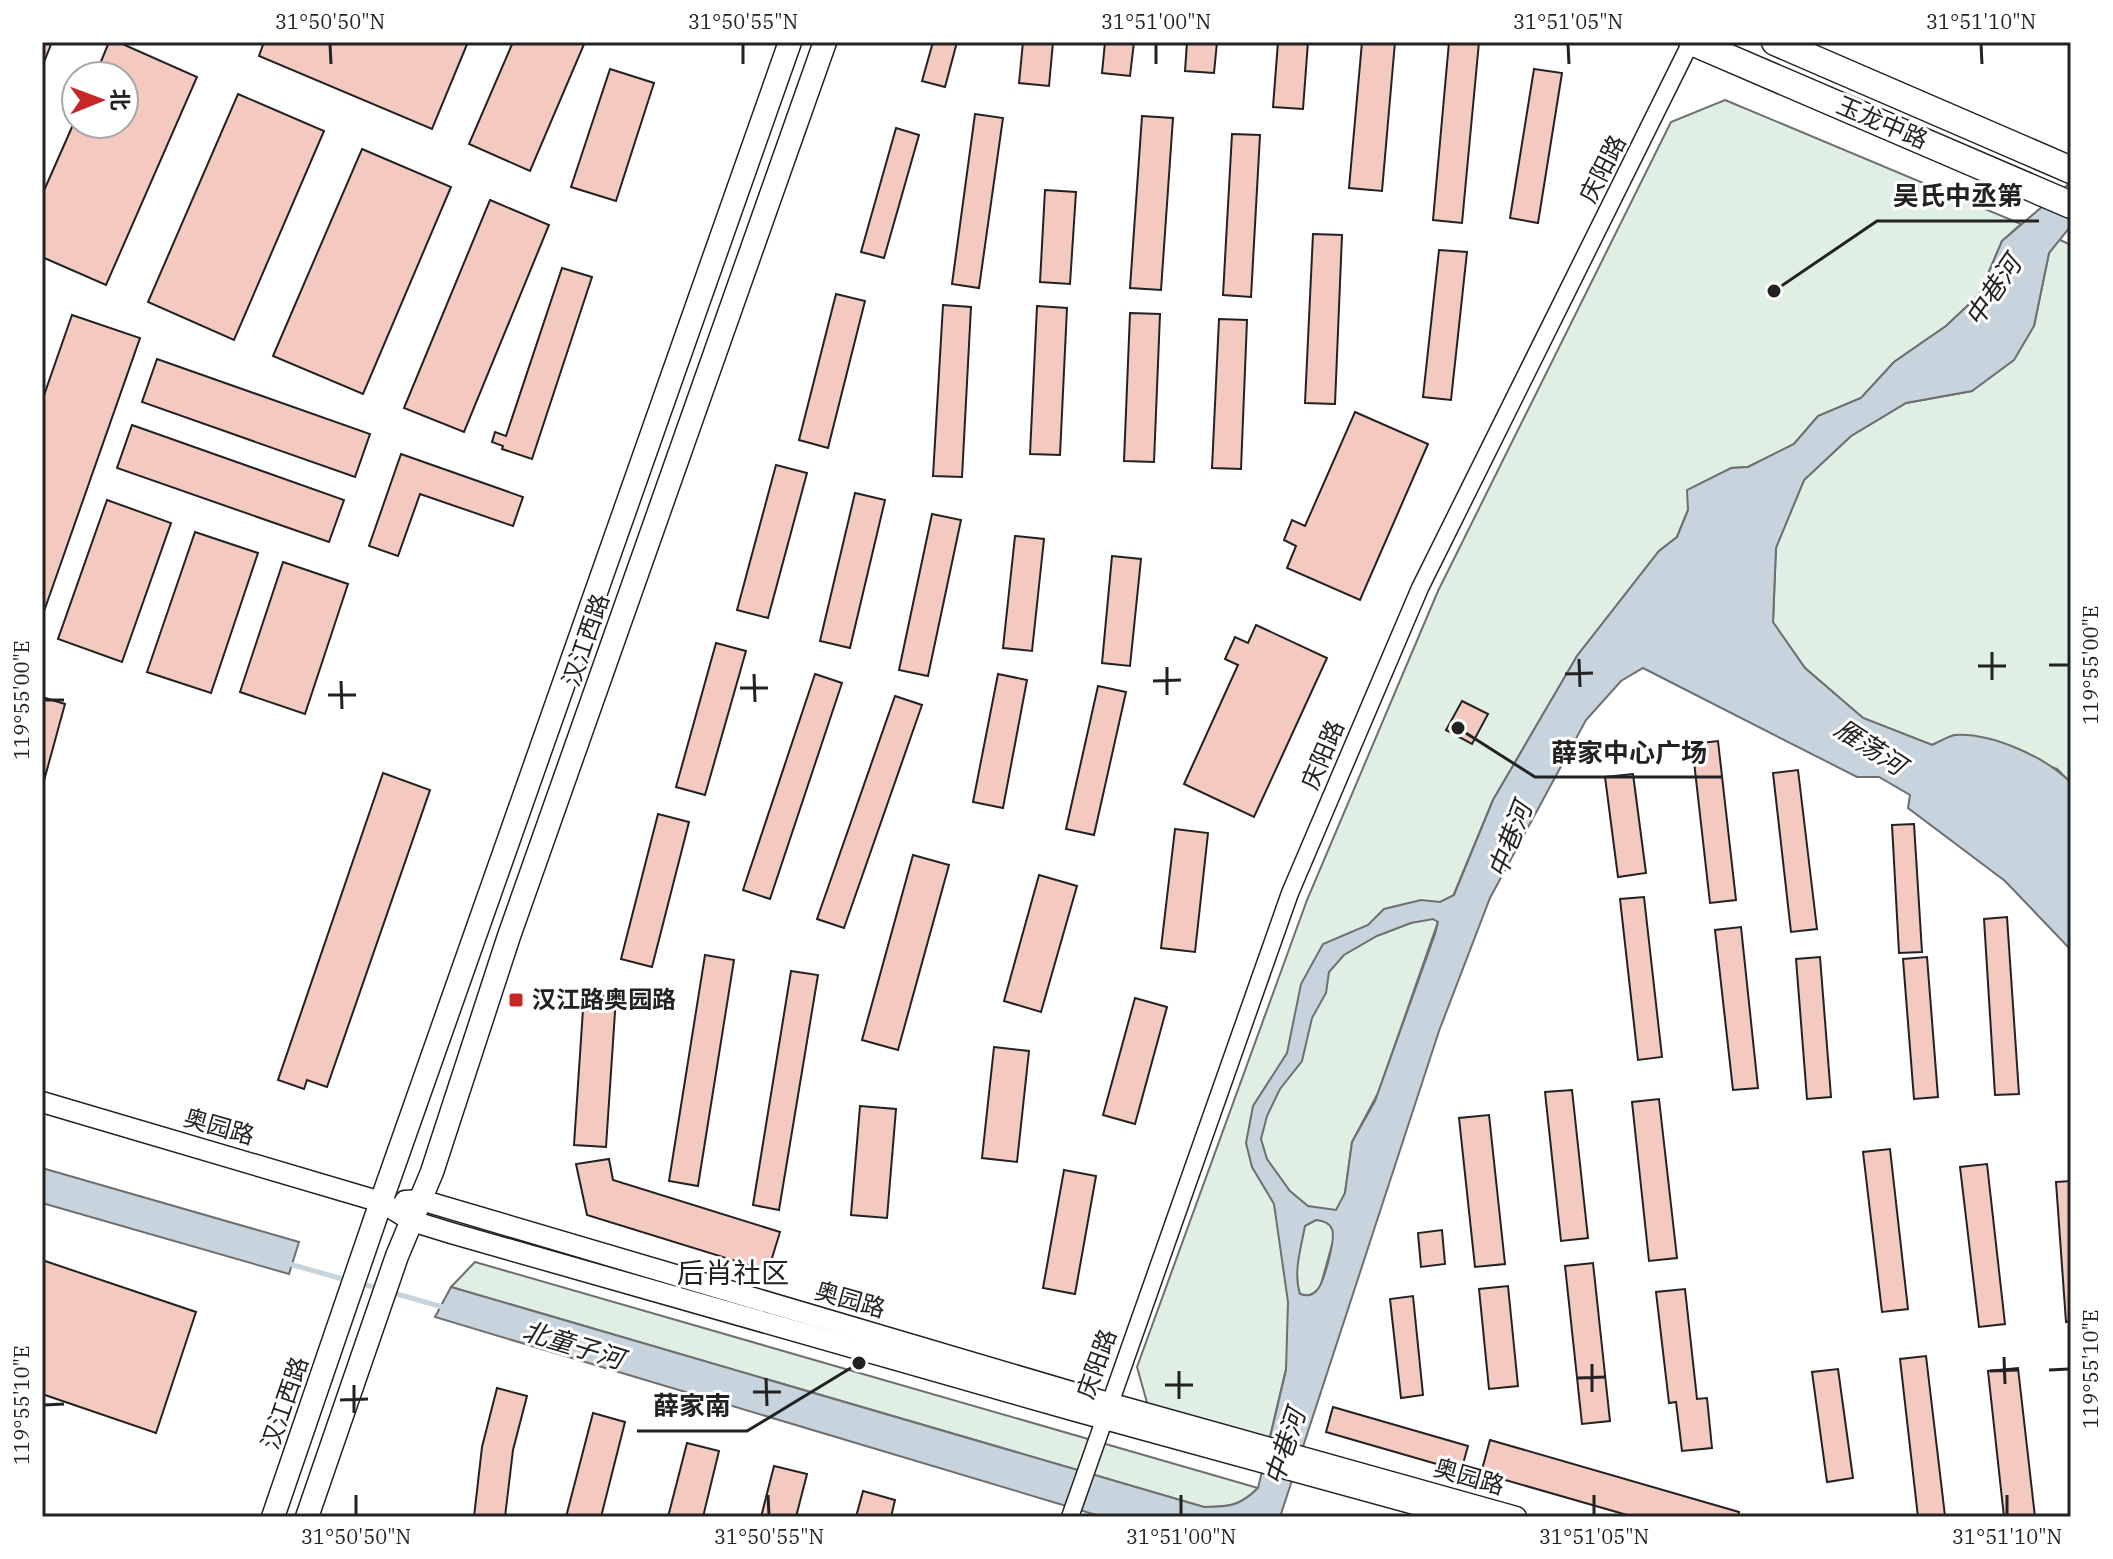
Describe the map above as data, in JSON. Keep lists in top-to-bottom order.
{
  "streets": {
    "main road": ["玉龙中路", "汉江西路"],
    "street": ["庆阳路", "奥园路"]
  },
  "crossings": [
    ["玉龙中路", "庆阳路"],
    ["庆阳路", "奥园路"],
    ["汉江西路", "奥园路"]
  ],
  "districts": ["后肖社区"],
  "water": ["中巷河", "雁荡河", "北童子河"],
  "places": {
    "other": ["吴氏中丞第", "薛家中心广场", "薛家南"],
    "transit": ["汉江路奥园路"]
  },
  "north": "right",
  "coordinates": [
    "31°50'50\"N",
    "31°50'55\"N",
    "31°51'00\"N",
    "31°51'05\"N",
    "31°51'10\"N",
    "119°55'00\"E",
    "119°55'10\"E"
  ]
}
